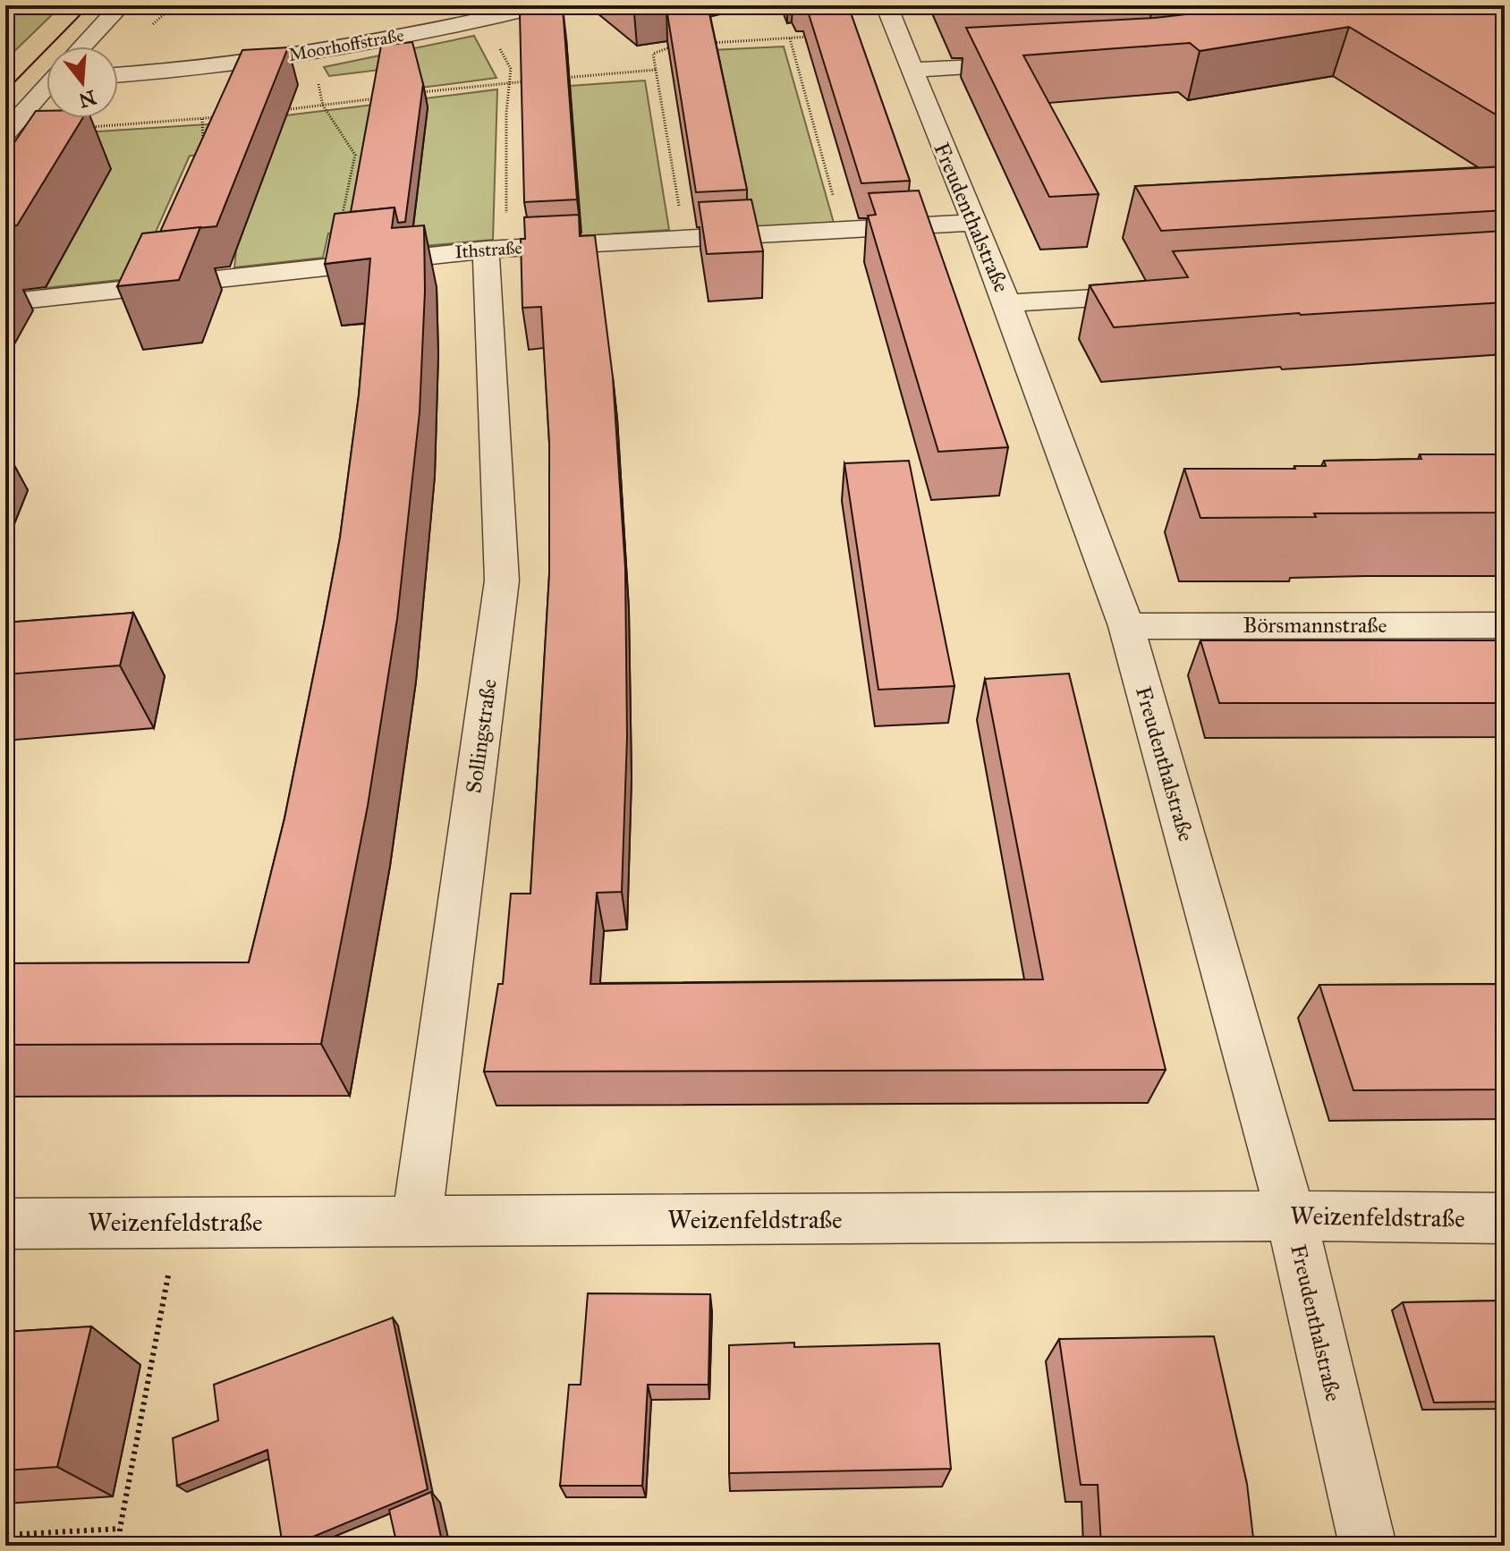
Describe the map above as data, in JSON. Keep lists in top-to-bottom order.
{
  "streets": {
    "street": [
      "Moorhoffstraße",
      "Freudenthalstraße",
      "Ithstraße",
      "Börsmannstraße",
      "Sollingstraße",
      "Weizenfeldstraße"
    ]
  },
  "crossings": [
    ["Freudenthalstraße", "Ithstraße"],
    ["Freudenthalstraße", "Börsmannstraße"],
    ["Freudenthalstraße", "Weizenfeldstraße"],
    ["Ithstraße", "Sollingstraße"],
    ["Sollingstraße", "Weizenfeldstraße"]
  ],
  "north": "bottom"
}
